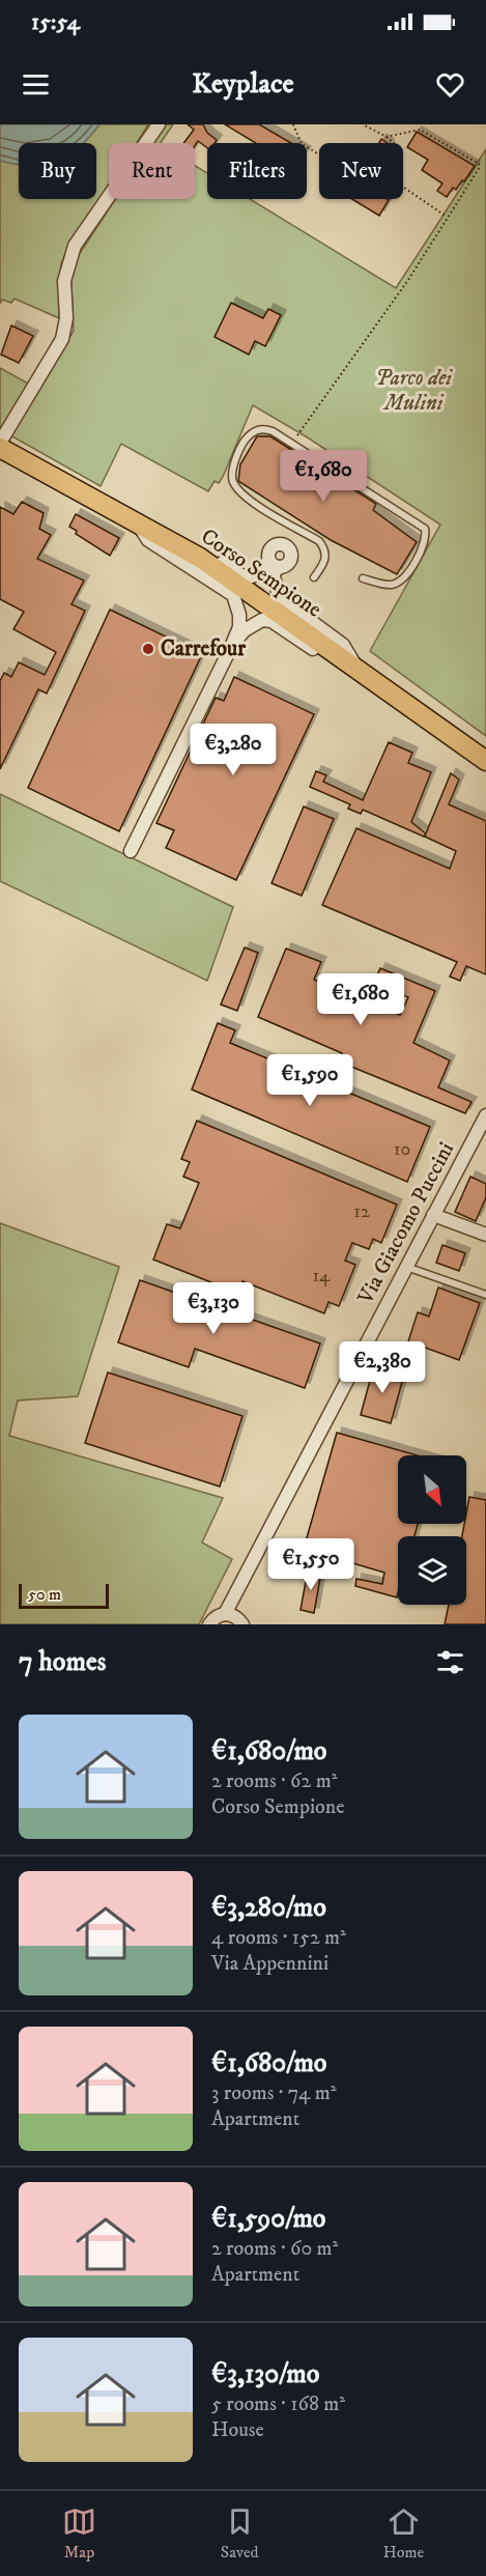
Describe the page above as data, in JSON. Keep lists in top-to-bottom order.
{
  "streets": {
    "main road": ["Corso Sempione"],
    "street": ["Via Giacomo Puccini"]
  },
  "parks": ["Parco dei Mulini"],
  "places": ["Carrefour"],
  "house_numbers": ["10", "12", "14"],
  "scale_bar": "50 m",
  "north": "bottom right",
  "page": {
    "status": "15:54",
    "header": "Keyplace",
    "chip": [
      "Buy",
      "Rent",
      "Filters",
      "New"
    ],
    "price": [
      "€1,680",
      "€3,280",
      "€1,680",
      "€1,590",
      "€3,130",
      "€2,380",
      "€1,550"
    ],
    "scale": "50 m",
    "heading": "7 homes",
    "list": [
      {
        "name": "€1,680/mo",
        "note": "2 rooms · 62 m² · Corso Sempione"
      },
      {
        "name": "€3,280/mo",
        "note": "4 rooms · 152 m² · Via Appennini"
      },
      {
        "name": "€1,680/mo",
        "note": "3 rooms · 74 m² · Apartment"
      },
      {
        "name": "€1,590/mo",
        "note": "2 rooms · 60 m² · Apartment"
      },
      {
        "name": "€3,130/mo",
        "note": "5 rooms · 168 m² · House"
      }
    ],
    "tabs": ["Map", "Saved", "Home"]
  }
}
